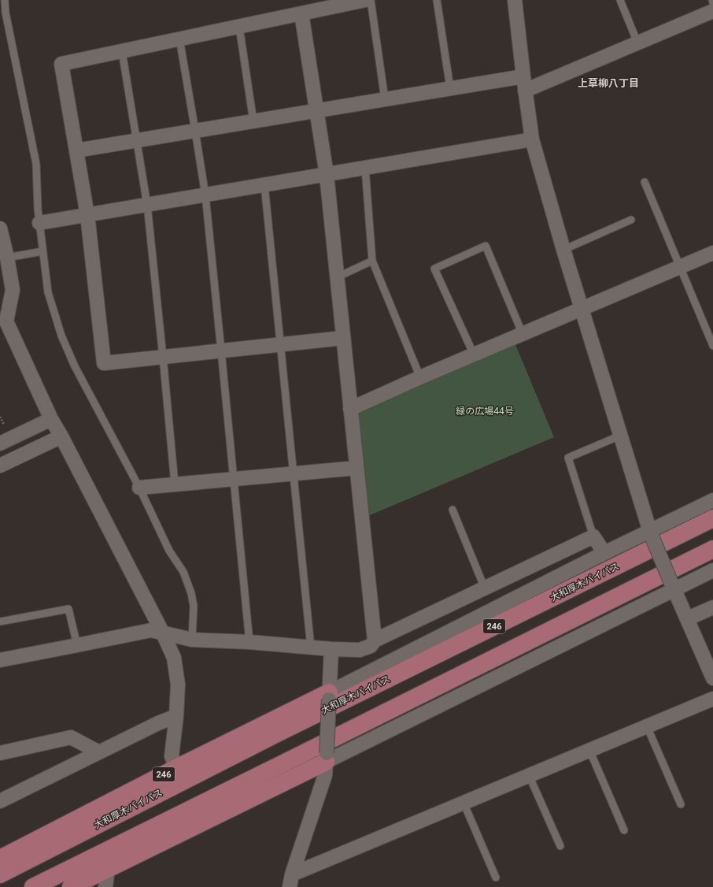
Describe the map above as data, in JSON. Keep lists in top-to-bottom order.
{
  "streets": {
    "highway": ["大和厚木バイパス", "246"]
  },
  "districts": ["上草柳八丁目"],
  "parks": ["緑の広場44号"]
}
